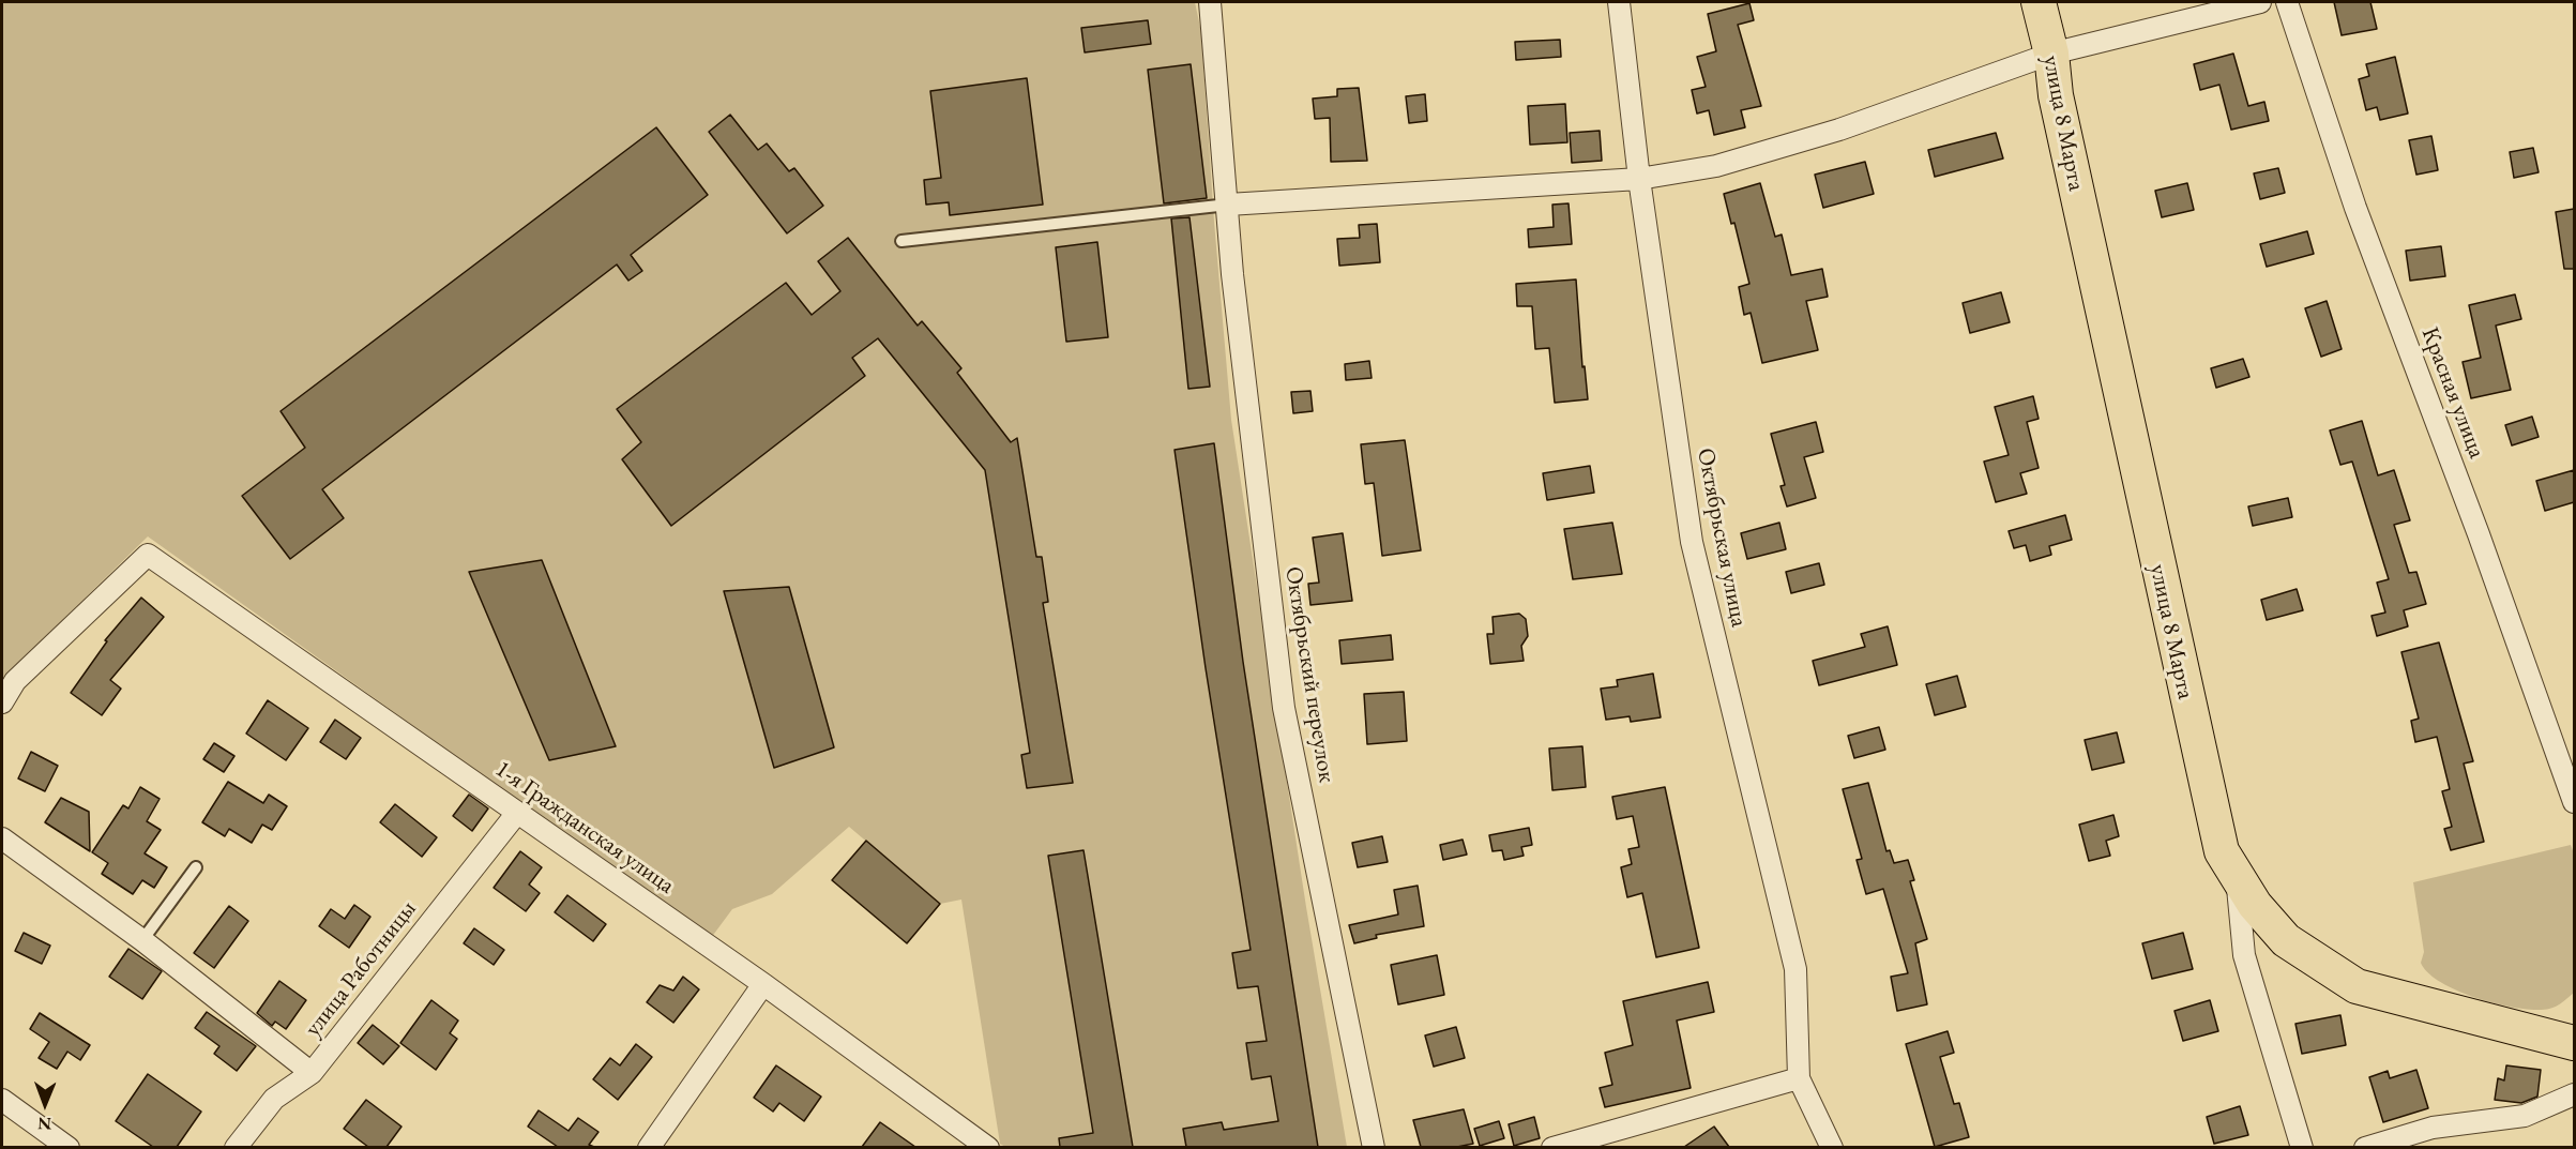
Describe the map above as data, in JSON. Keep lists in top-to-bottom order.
{
  "streets": {
    "main road": ["улица 8 Марта"],
    "street": [
      "Красная улица",
      "Октябрьская улица",
      "Октябрьский переулок",
      "1-я Гражданская улица",
      "улица Работницы"
    ]
  },
  "crossings": [
    ["1-я Гражданская улица", "улица Работницы"]
  ],
  "north": "bottom"
}
